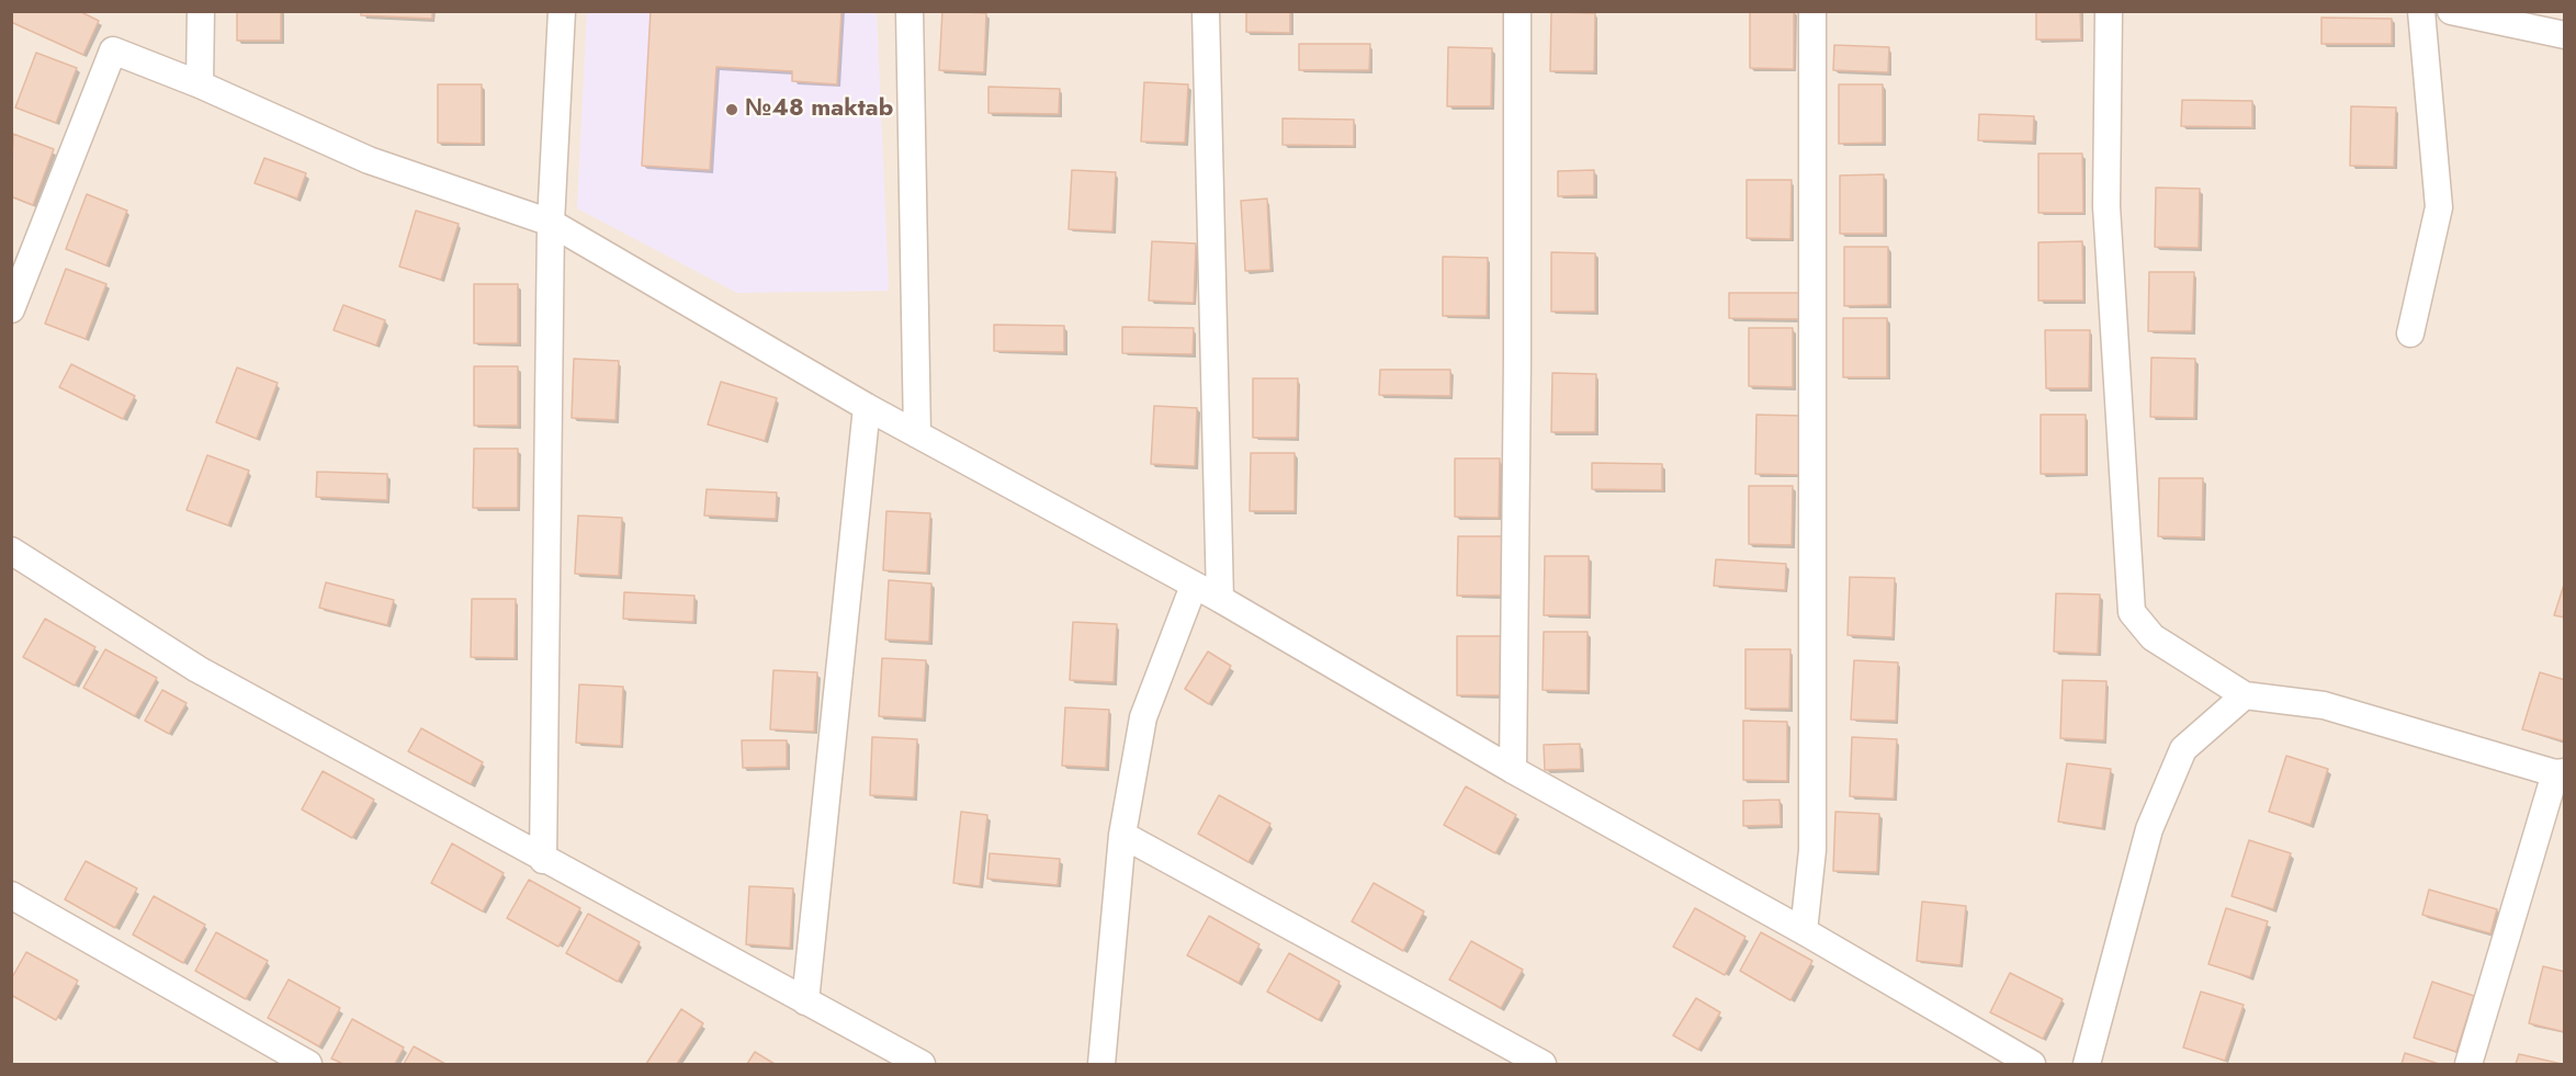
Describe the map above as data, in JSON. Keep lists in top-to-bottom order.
{
  "places": ["№48 maktab"]
}
